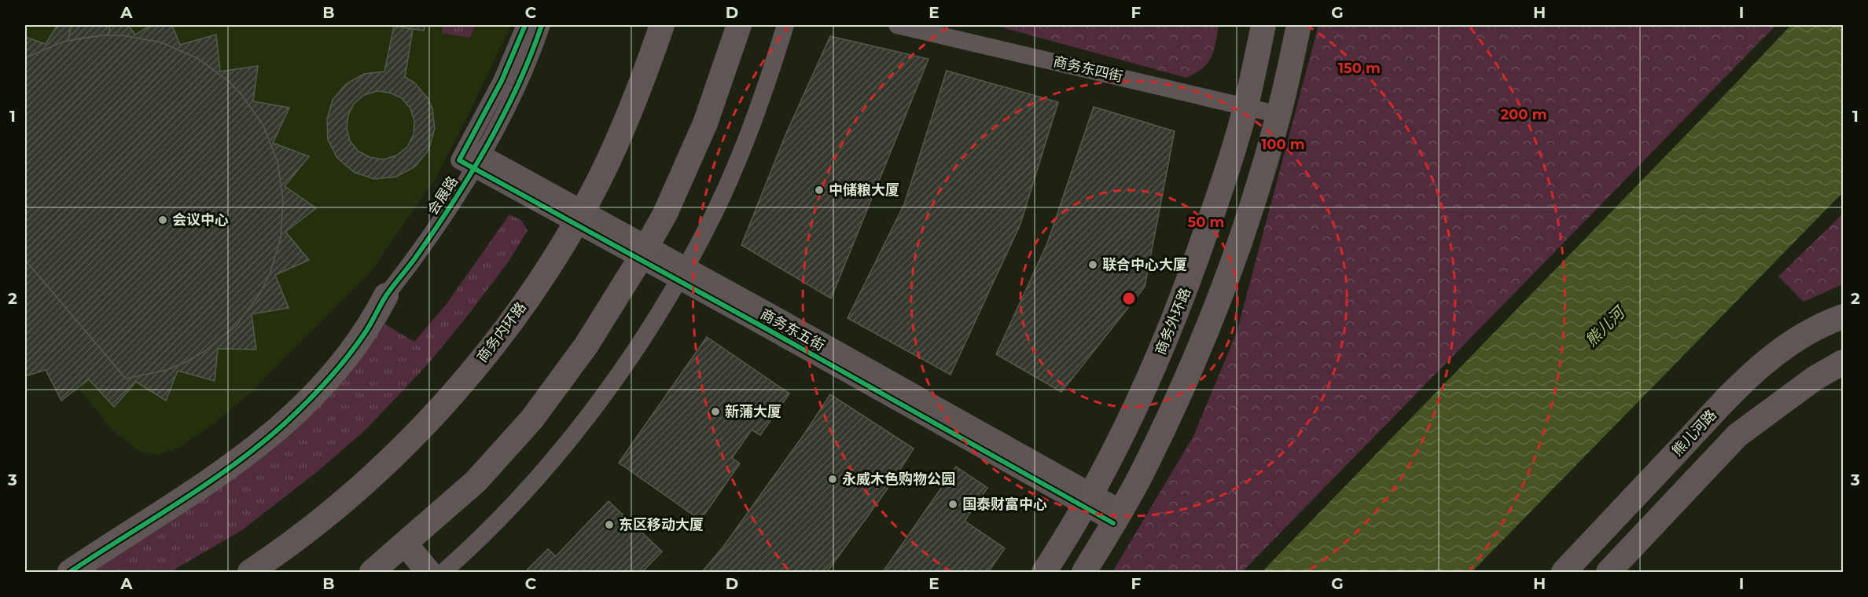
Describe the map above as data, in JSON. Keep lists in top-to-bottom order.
{
  "streets": {
    "street": [
      "商务东四街",
      "会展路",
      "商务外环路",
      "商务东五街",
      "商务内环路",
      "熊儿河路"
    ]
  },
  "crossings": [
    ["商务东四街", "商务外环路"],
    ["会展路", "商务东五街"],
    ["商务外环路", "商务东五街"],
    ["商务东五街", "商务内环路"]
  ],
  "water": ["熊儿河"],
  "places": [
    "中储粮大厦",
    "会议中心",
    "联合中心大厦",
    "新蒲大厦",
    "永威木色购物公园",
    "国泰财富中心",
    "东区移动大厦"
  ],
  "grid": {
    "columns": [
      "A",
      "B",
      "C",
      "D",
      "E",
      "F",
      "G",
      "H",
      "I"
    ],
    "rows": ["1", "2", "3"]
  },
  "rings": [
    "150 m",
    "200 m",
    "100 m",
    "50 m"
  ]
}
